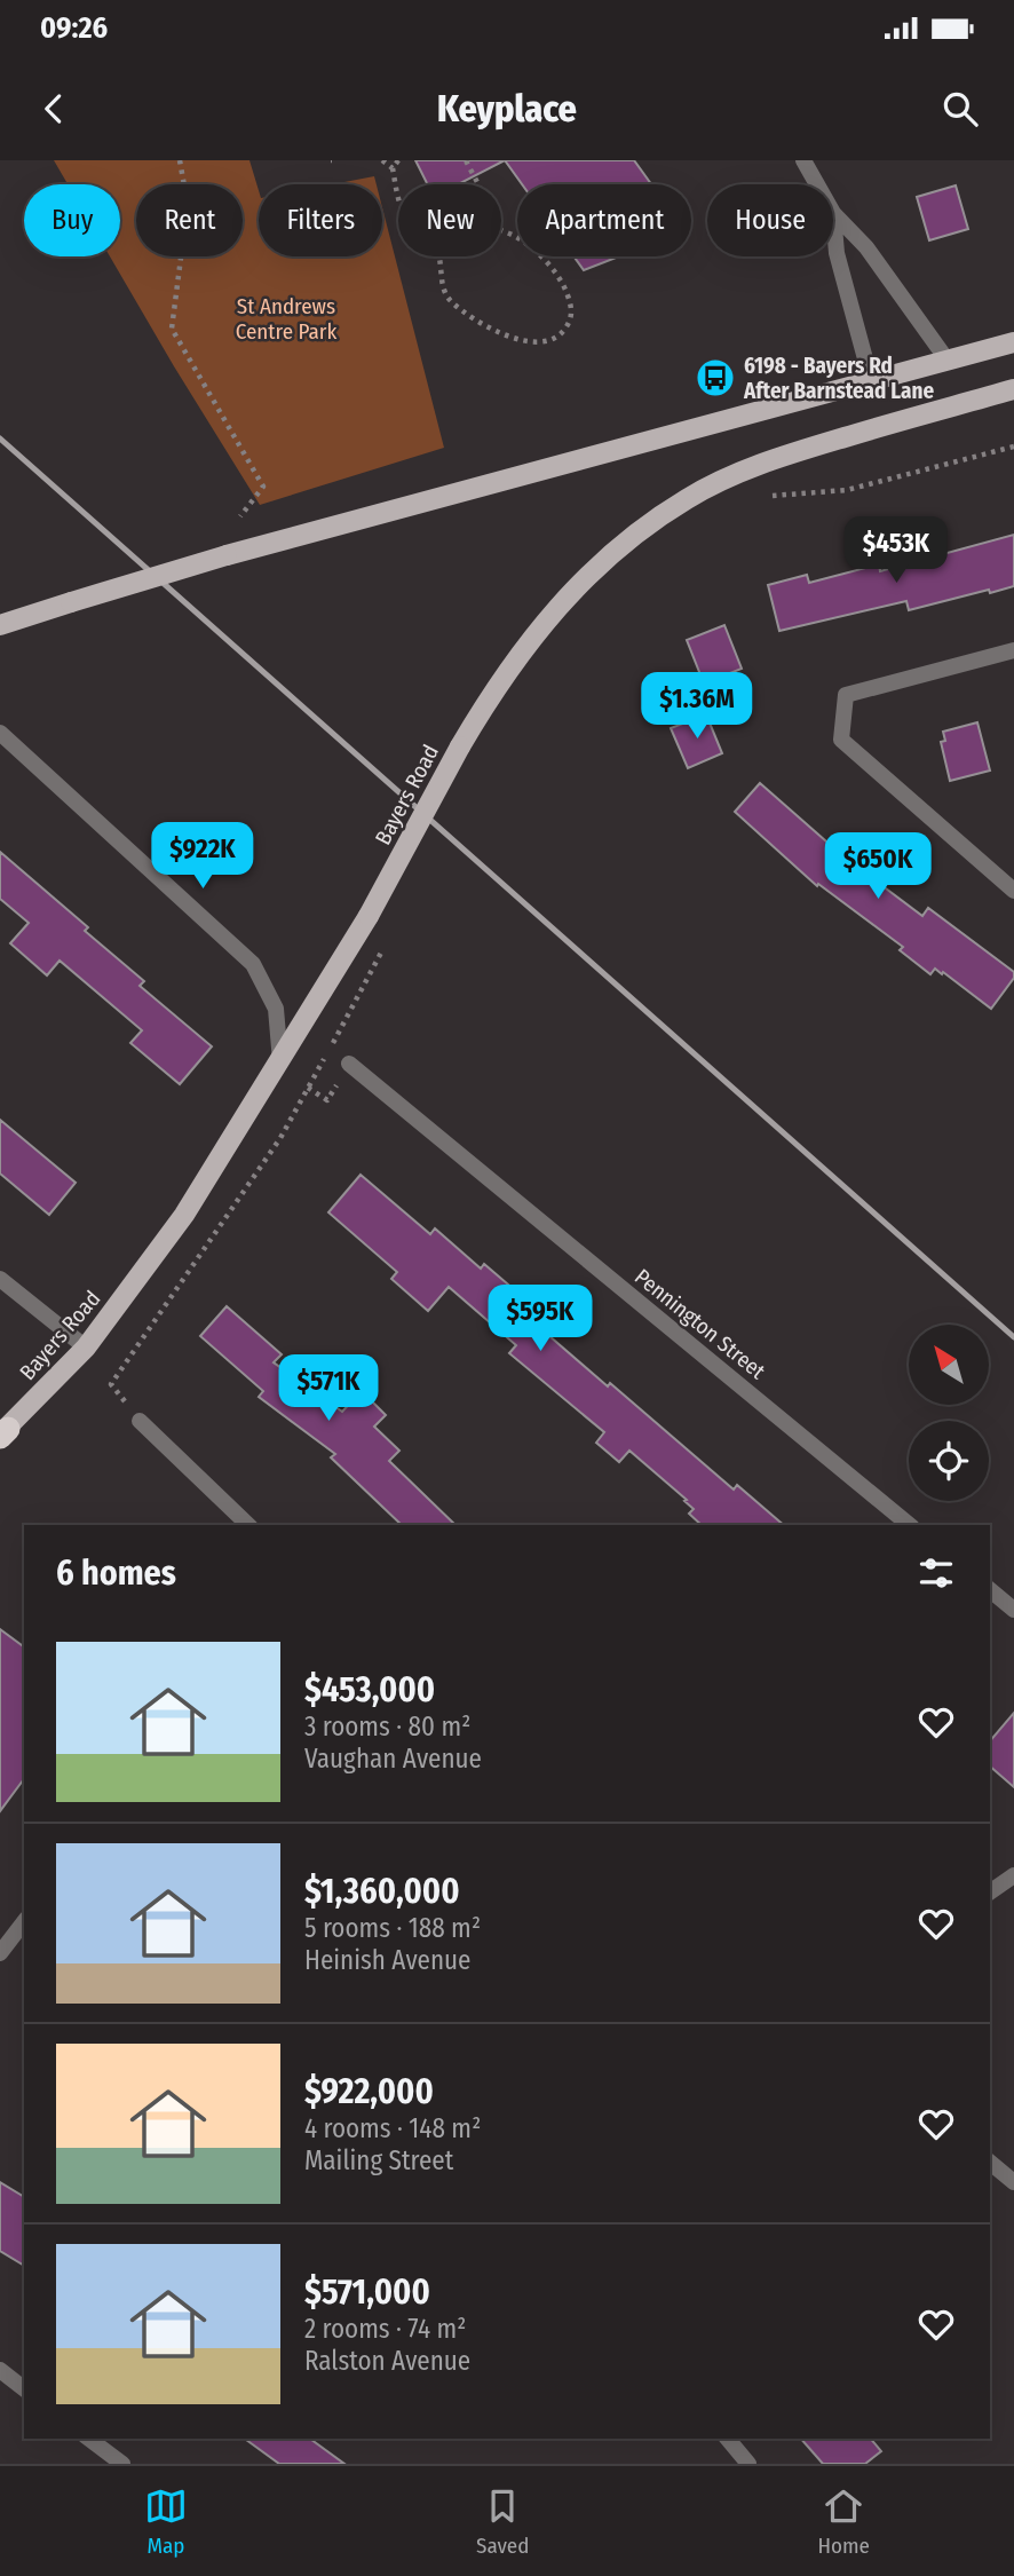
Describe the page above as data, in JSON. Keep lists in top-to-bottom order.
{
  "streets": {
    "main road": ["Bayers Road"],
    "street": ["Pennington Street"]
  },
  "parks": ["St Andrews Centre Park"],
  "places": {
    "bus stop": ["6198 - Bayers Rd After Barnstead Lane"]
  },
  "north": "top left",
  "page": {
    "status": "09:26",
    "header": "Keyplace",
    "chip": [
      "Buy",
      "Rent",
      "Filters",
      "New",
      "Apartment",
      "House"
    ],
    "price": [
      "$453K",
      "$1.36M",
      "$922K",
      "$650K",
      "$595K",
      "$571K"
    ],
    "heading": "6 homes",
    "list": [
      {
        "name": "$453,000",
        "note": "3 rooms · 80 m² · Vaughan Avenue"
      },
      {
        "name": "$1,360,000",
        "note": "5 rooms · 188 m² · Heinish Avenue"
      },
      {
        "name": "$922,000",
        "note": "4 rooms · 148 m² · Mailing Street"
      },
      {
        "name": "$571,000",
        "note": "2 rooms · 74 m² · Ralston Avenue"
      }
    ],
    "tabs": ["Map", "Saved", "Home"]
  }
}
